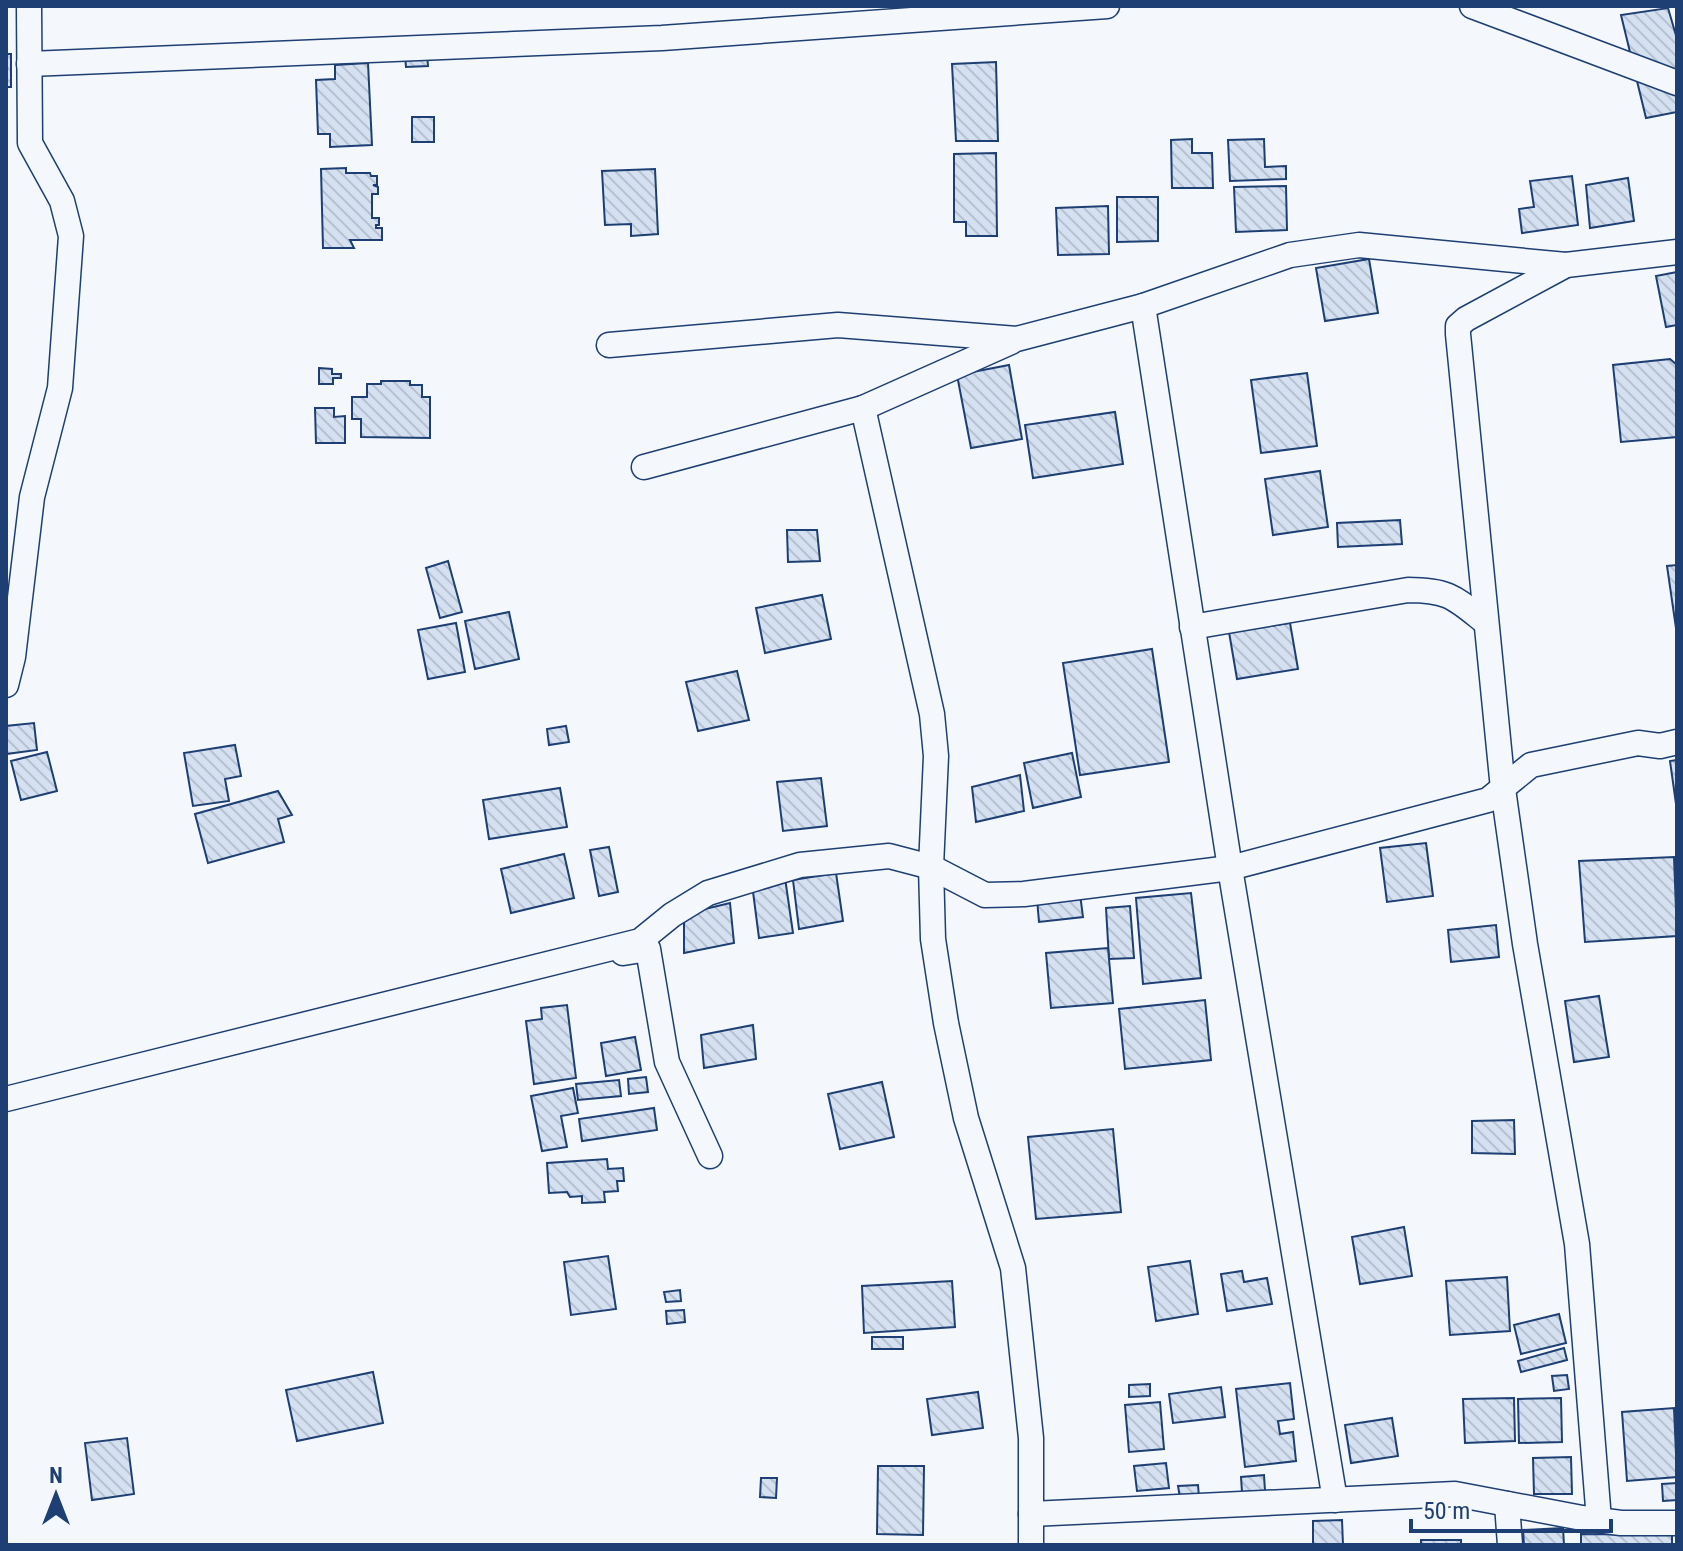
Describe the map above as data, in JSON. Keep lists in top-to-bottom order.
{
  "scale_bar": "50 m",
  "north": "top"
}
